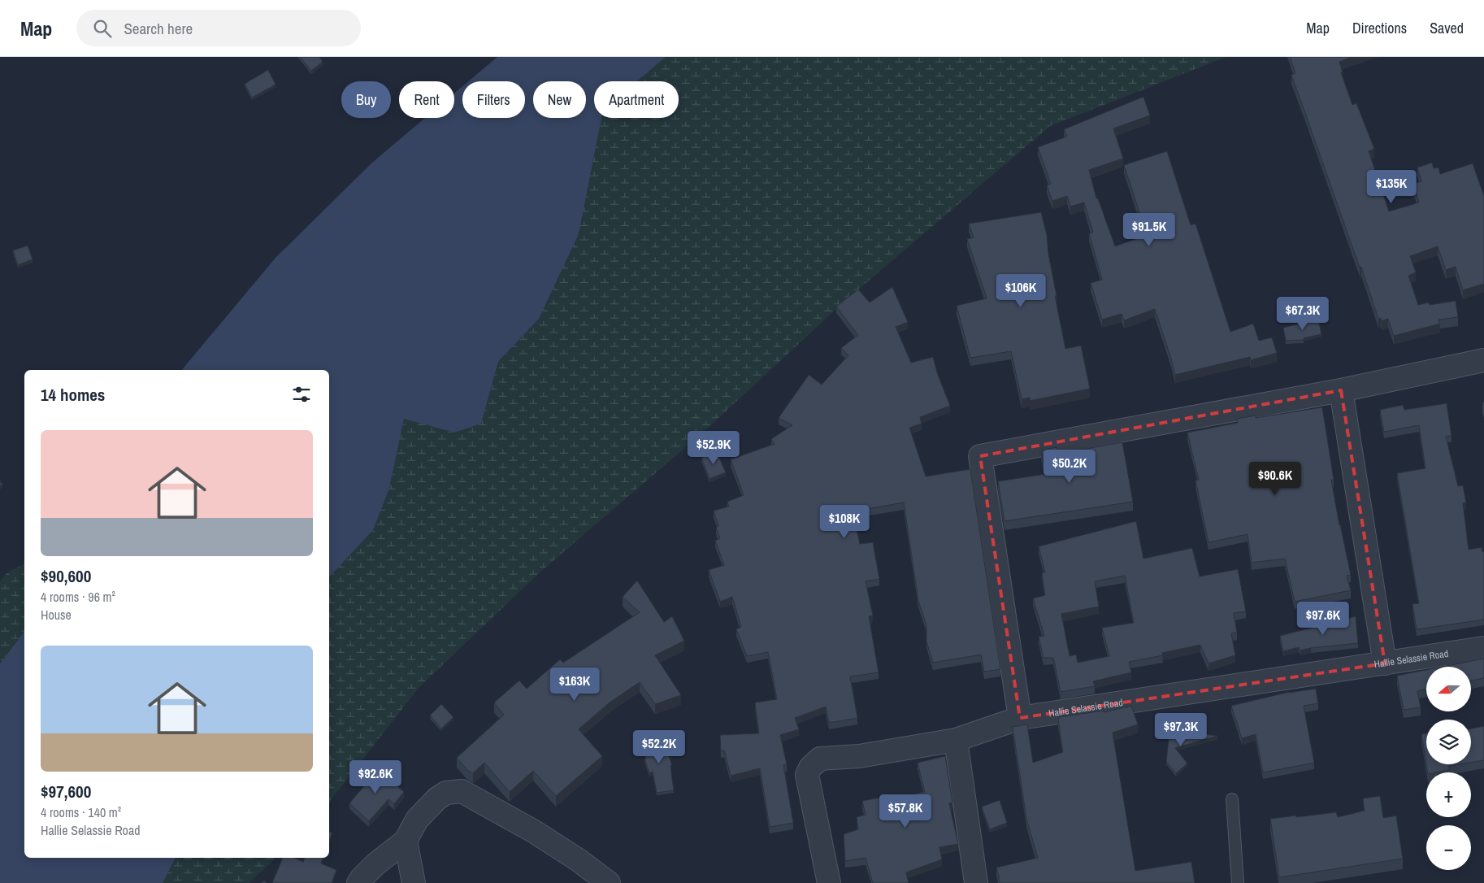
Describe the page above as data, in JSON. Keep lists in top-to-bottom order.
{
  "streets": {
    "street": ["Hallie Selassie Road"]
  },
  "north": "left",
  "page": {
    "header": "Map",
    "search": "Search here",
    "nav": ["Map", "Directions", "Saved"],
    "chip": [
      "Buy",
      "Rent",
      "Filters",
      "New",
      "Apartment"
    ],
    "price": [
      "$135K",
      "$91.5K",
      "$106K",
      "$67.3K",
      "$52.9K",
      "$50.2K",
      "$90.6K",
      "$108K",
      "$97.6K",
      "$163K",
      "$97.3K",
      "$52.2K",
      "$92.6K",
      "$57.8K"
    ],
    "heading": "14 homes",
    "list": [
      {
        "name": "$90,600",
        "note": "4 rooms · 96 m² · House"
      },
      {
        "name": "$97,600",
        "note": "4 rooms · 140 m² · Hallie Selassie Road"
      }
    ],
    "map_buttons": ["+", "−"]
  }
}
